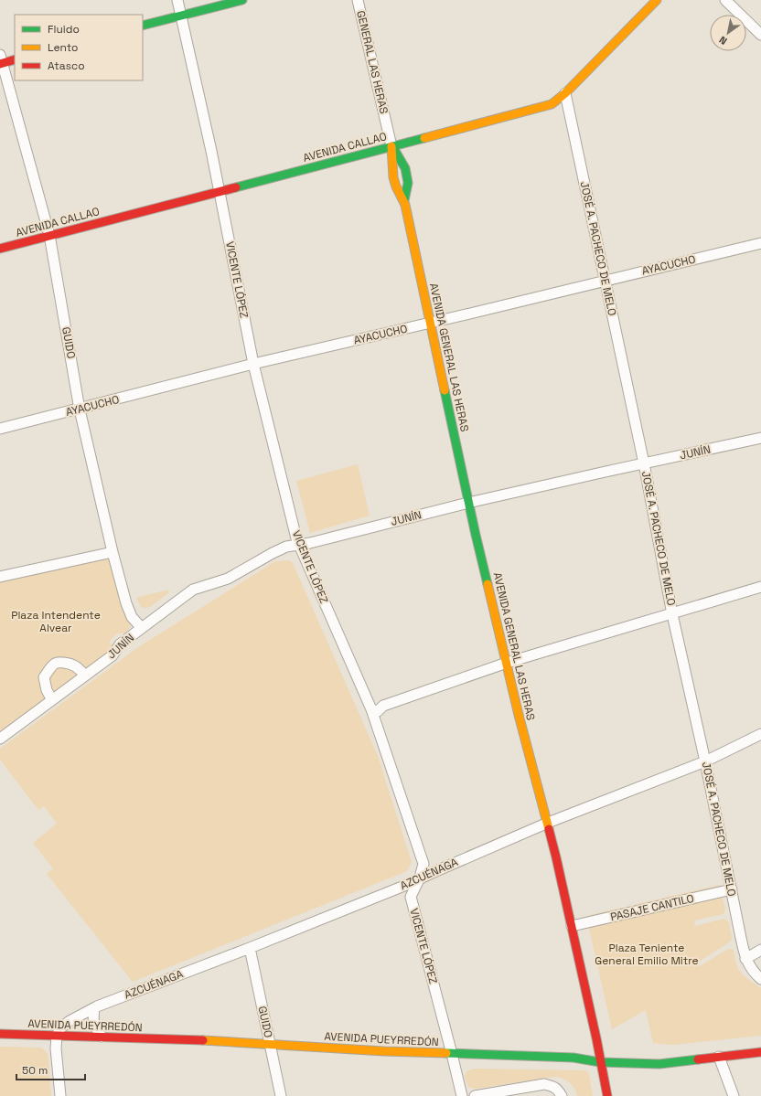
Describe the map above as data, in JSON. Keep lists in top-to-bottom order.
{
  "streets": {
    "main road": ["AVENIDA CALLAO", "AVENIDA GENERAL LAS HERAS", "AVENIDA PUEYRREDÓN"],
    "street": [
      "GENERAL LAS HERAS",
      "JOSÉ A. PACHECO DE MELO",
      "AYACUCHO",
      "VICENTE LÓPEZ",
      "GUIDO",
      "JUNÍN",
      "AZCUÉNAGA",
      "PASAJE CANTILO"
    ]
  },
  "crossings": [
    ["GENERAL LAS HERAS", "AVENIDA CALLAO"],
    ["GENERAL LAS HERAS", "AVENIDA GENERAL LAS HERAS"],
    ["AVENIDA CALLAO", "JOSÉ A. PACHECO DE MELO"],
    ["AVENIDA CALLAO", "VICENTE LÓPEZ"],
    ["AVENIDA CALLAO", "GUIDO"],
    ["AVENIDA CALLAO", "AVENIDA GENERAL LAS HERAS"],
    ["JOSÉ A. PACHECO DE MELO", "AYACUCHO"],
    ["JOSÉ A. PACHECO DE MELO", "JUNÍN"],
    ["JOSÉ A. PACHECO DE MELO", "AZCUÉNAGA"],
    ["JOSÉ A. PACHECO DE MELO", "PASAJE CANTILO"],
    ["AYACUCHO", "VICENTE LÓPEZ"],
    ["AYACUCHO", "GUIDO"],
    ["AYACUCHO", "AVENIDA GENERAL LAS HERAS"],
    ["VICENTE LÓPEZ", "JUNÍN"],
    ["VICENTE LÓPEZ", "AZCUÉNAGA"],
    ["VICENTE LÓPEZ", "AVENIDA PUEYRREDÓN"],
    ["GUIDO", "JUNÍN"],
    ["GUIDO", "AZCUÉNAGA"],
    ["GUIDO", "AVENIDA PUEYRREDÓN"],
    ["AVENIDA GENERAL LAS HERAS", "JUNÍN"],
    ["AVENIDA GENERAL LAS HERAS", "AZCUÉNAGA"],
    ["AVENIDA GENERAL LAS HERAS", "PASAJE CANTILO"],
    ["AVENIDA GENERAL LAS HERAS", "AVENIDA PUEYRREDÓN"],
    ["AZCUÉNAGA", "AVENIDA PUEYRREDÓN"]
  ],
  "parks": ["Plaza Intendente Alvear", "Plaza Teniente General Emilio Mitre"],
  "legend": ["Fluido", "Lento", "Atasco"],
  "scale_bar": "50 m",
  "north": "bottom left"
}
